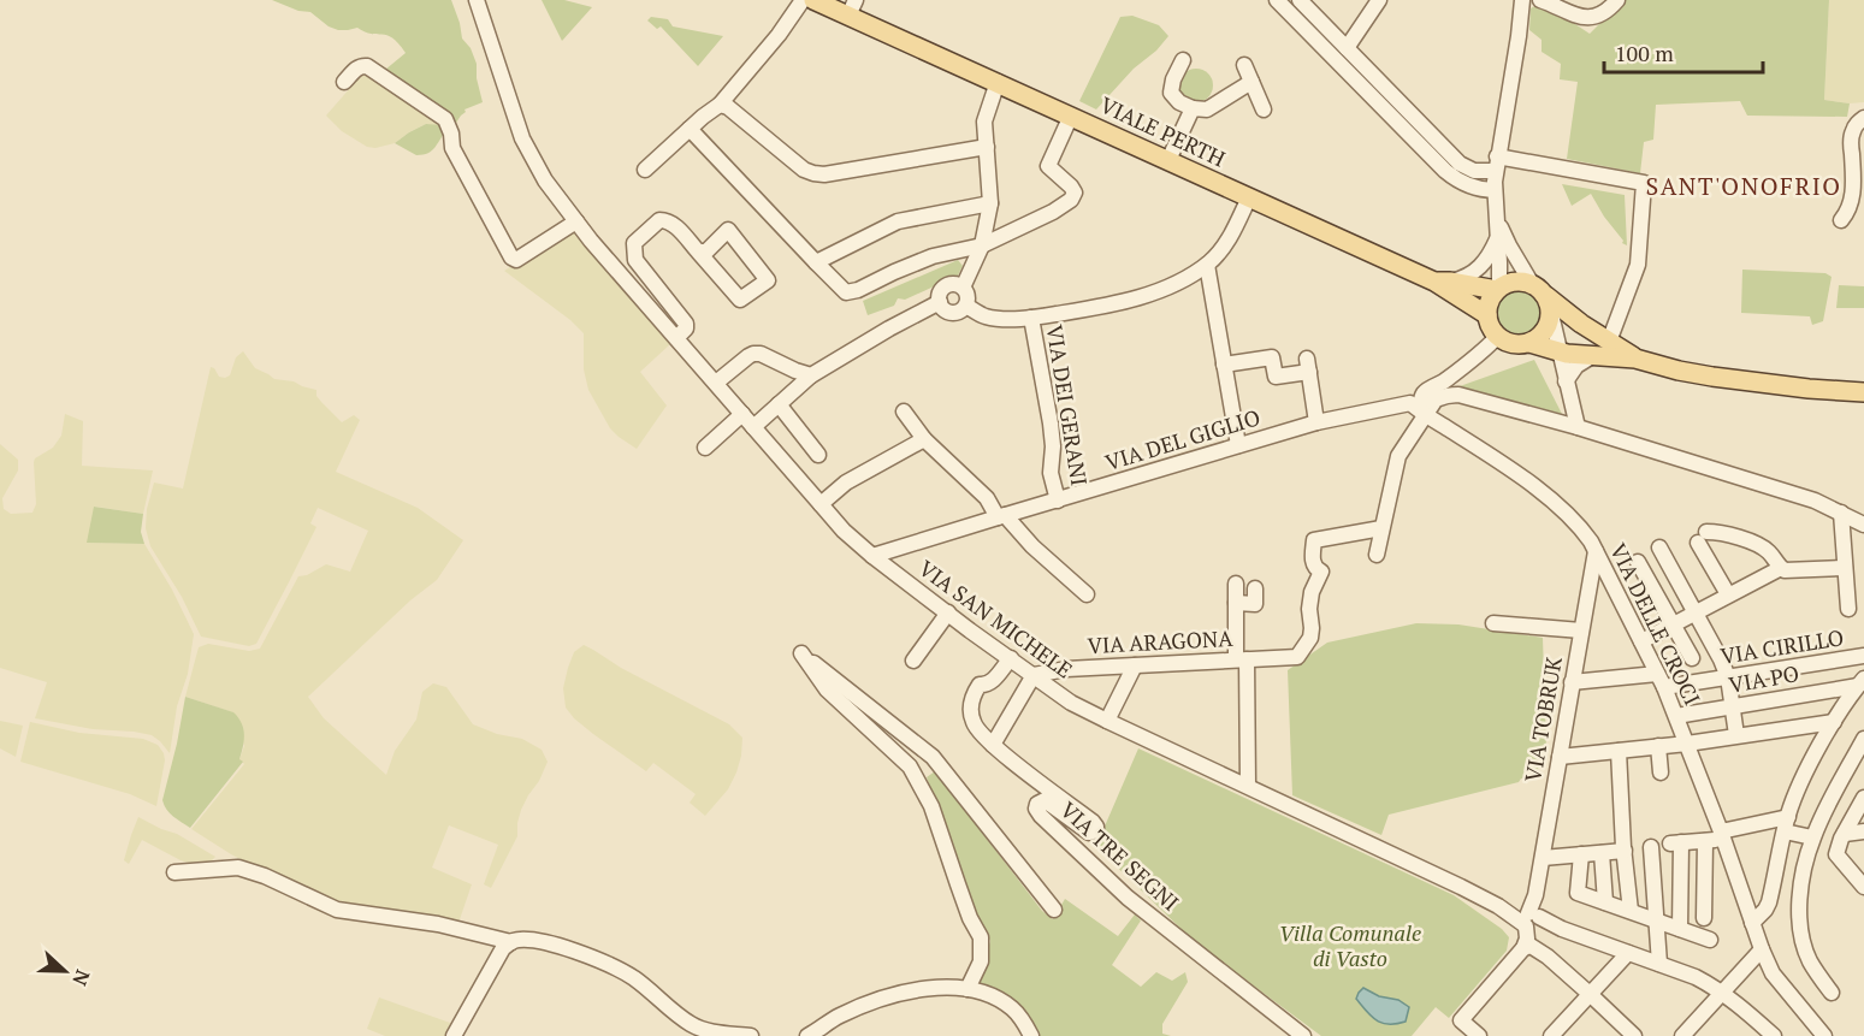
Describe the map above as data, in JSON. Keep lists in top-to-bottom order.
{
  "streets": {
    "main road": ["VIALE PERTH"],
    "street": [
      "VIA DEI GERANI",
      "VIA DEL GIGLIO",
      "VIA SAN MICHELE",
      "VIA DELLE CROCI",
      "VIA ARAGONA",
      "VIA CIRILLO",
      "VIA PO",
      "VIA TOBRUK",
      "VIA TRE SEGNI"
    ]
  },
  "crossings": [
    ["VIA DEI GERANI", "VIA DEL GIGLIO"],
    ["VIA DEL GIGLIO", "VIA SAN MICHELE"],
    ["VIA DEL GIGLIO", "VIA DELLE CROCI"],
    ["VIA SAN MICHELE", "VIA ARAGONA"],
    ["VIA SAN MICHELE", "VIA TOBRUK"],
    ["VIA DELLE CROCI", "VIA CIRILLO"],
    ["VIA DELLE CROCI", "VIA PO"],
    ["VIA DELLE CROCI", "VIA TOBRUK"],
    ["VIA CIRILLO", "VIA TOBRUK"]
  ],
  "districts": ["SANT'ONOFRIO"],
  "parks": ["Villa Comunale di Vasto"],
  "scale_bar": "100 m",
  "north": "right"
}
